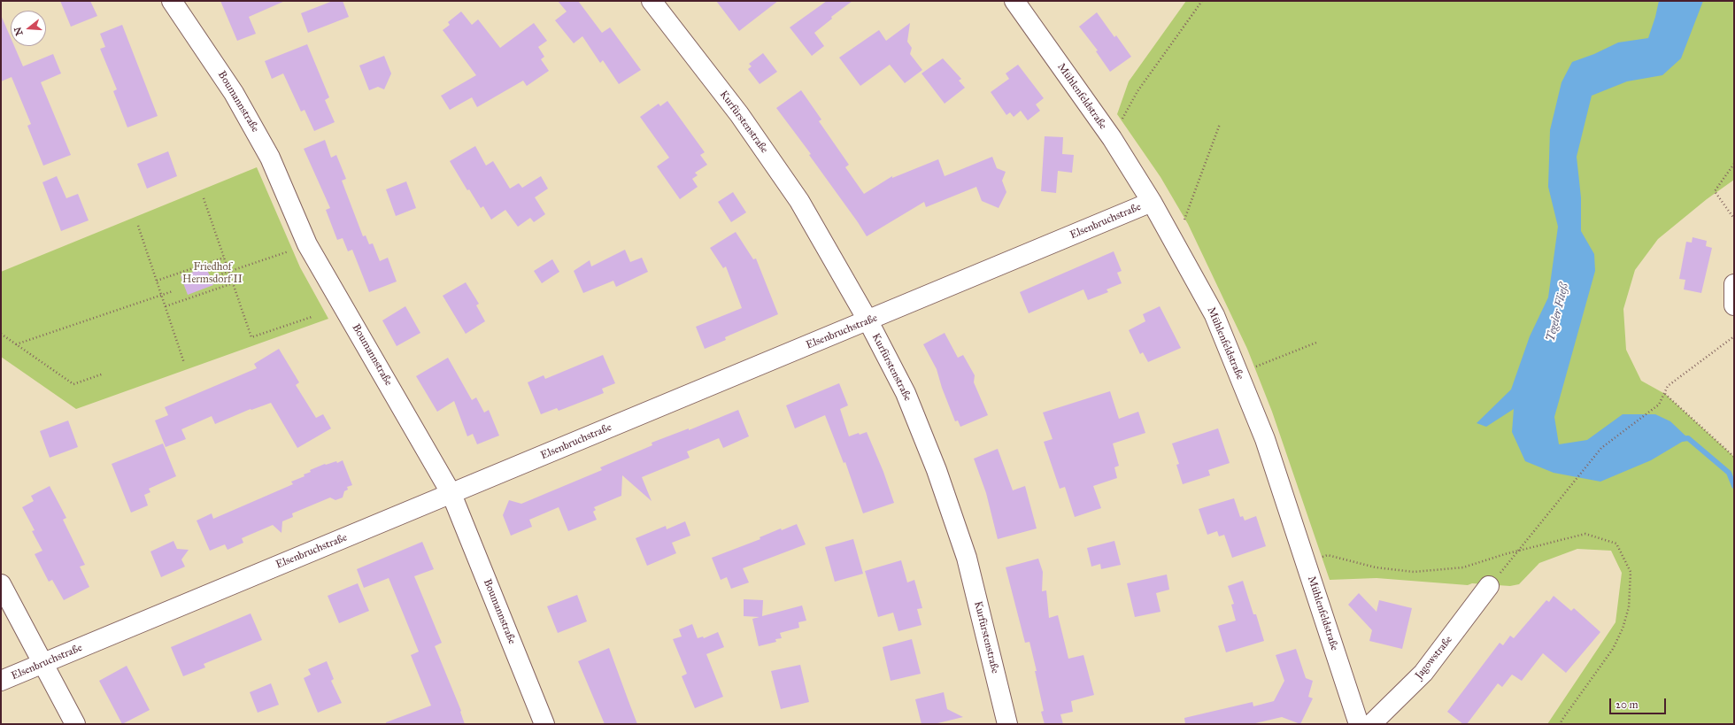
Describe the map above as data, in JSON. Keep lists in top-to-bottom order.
{
  "streets": {
    "street": [
      "Mühlenfeldstraße",
      "Boumannstraße",
      "Kurfürstenstraße",
      "Elsenbruchstraße",
      "Jagowstraße"
    ]
  },
  "crossings": [
    ["Mühlenfeldstraße", "Elsenbruchstraße"],
    ["Boumannstraße", "Elsenbruchstraße"],
    ["Kurfürstenstraße", "Elsenbruchstraße"]
  ],
  "water": ["Tegeler Fließ"],
  "parks": ["Friedhof Hermsdorf II"],
  "scale_bar": "20 m",
  "north": "left"
}
